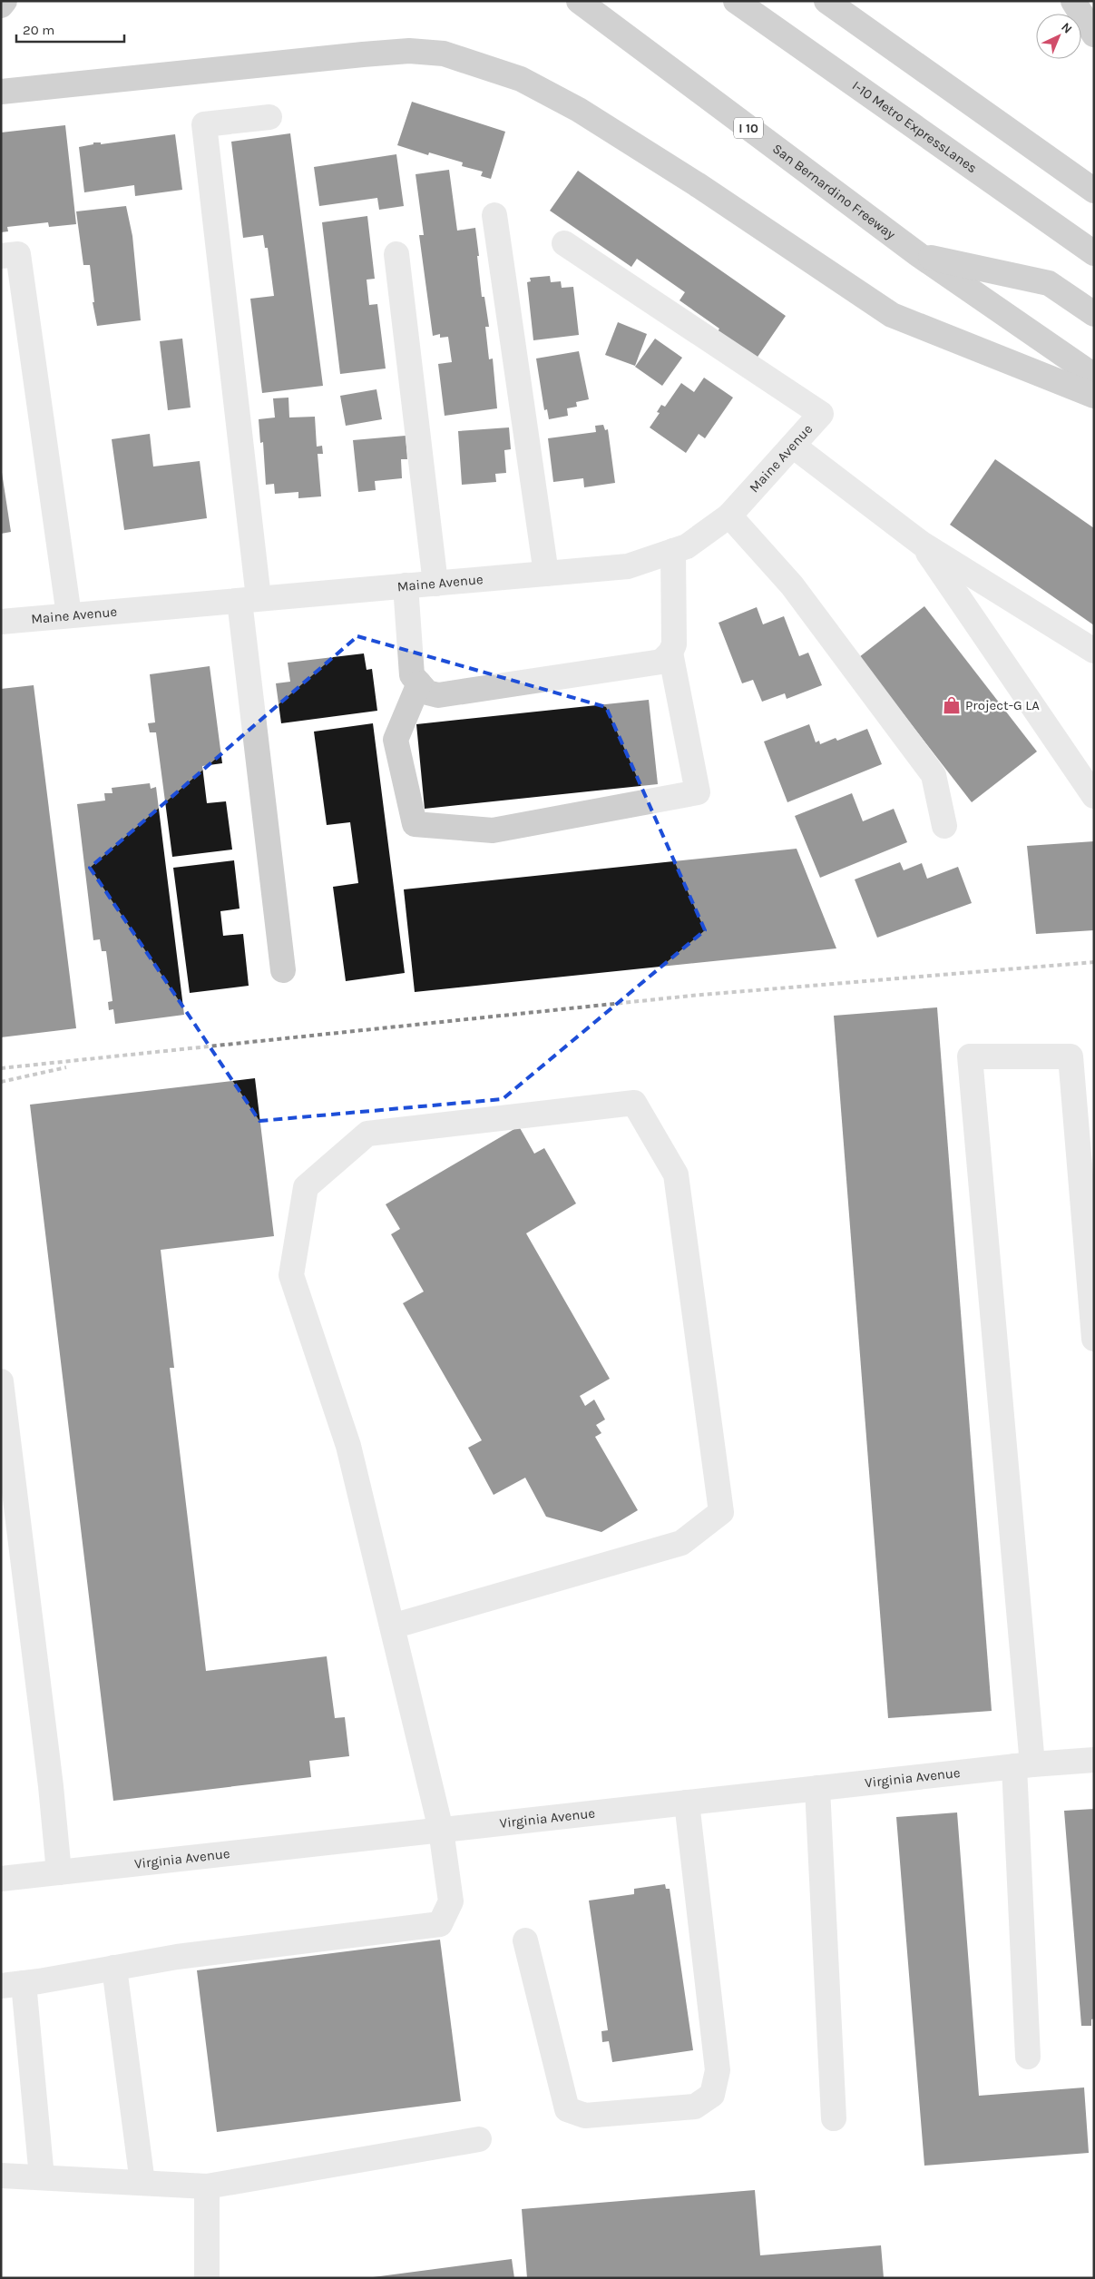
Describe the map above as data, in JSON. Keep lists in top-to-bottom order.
{
  "streets": {
    "highway": ["I-10 Metro ExpressLanes", "I 10", "San Bernardino Freeway"],
    "street": ["Maine Avenue", "Virginia Avenue"]
  },
  "places": {
    "shop": ["Project-G LA"]
  },
  "scale_bar": "20 m",
  "north": "top right"
}
